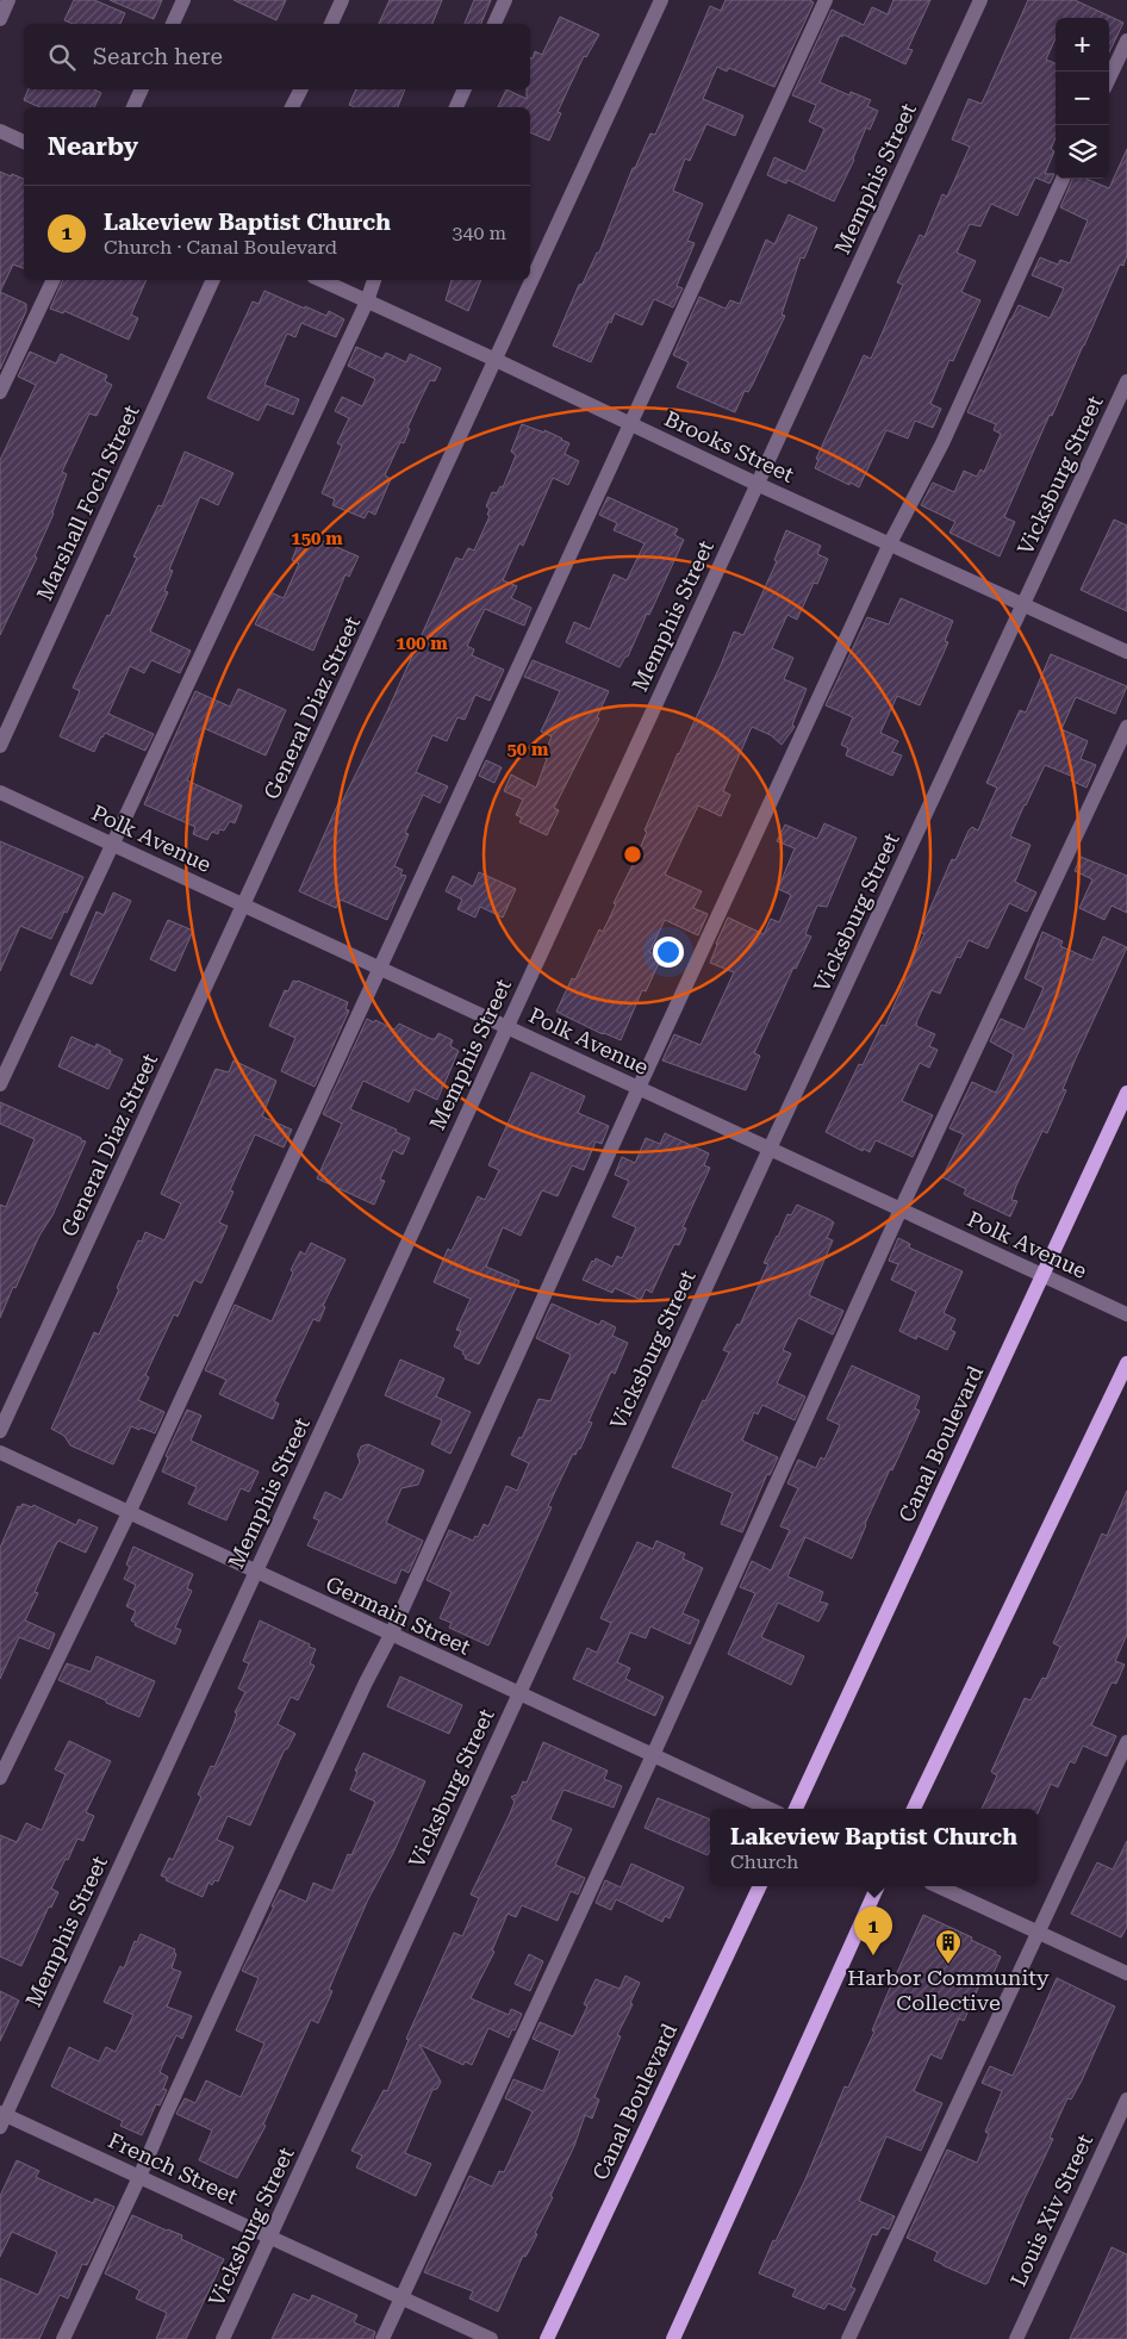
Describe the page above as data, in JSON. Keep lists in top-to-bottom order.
{
  "streets": {
    "main road": ["Canal Boulevard"],
    "street": [
      "Memphis Street",
      "Brooks Street",
      "Vicksburg Street",
      "Marshall Foch Street",
      "General Diaz Street",
      "Polk Avenue",
      "Germain Street",
      "French Street",
      "Louis Xiv Street"
    ]
  },
  "crossings": [
    ["Memphis Street", "Brooks Street"],
    ["Memphis Street", "Polk Avenue"],
    ["Memphis Street", "Germain Street"],
    ["Memphis Street", "French Street"],
    ["Brooks Street", "Vicksburg Street"],
    ["Brooks Street", "General Diaz Street"],
    ["Vicksburg Street", "Polk Avenue"],
    ["Vicksburg Street", "Germain Street"],
    ["Vicksburg Street", "French Street"],
    ["General Diaz Street", "Polk Avenue"],
    ["Polk Avenue", "Canal Boulevard"]
  ],
  "places": {
    "building": ["Harbor Community Collective"]
  },
  "page": {
    "map_buttons": ["+", "−"],
    "search": "Search here",
    "heading": "Nearby",
    "list": [
      {
        "mark": "1",
        "name": "Lakeview Baptist Church",
        "note": "Church · Canal Boulevard",
        "value": "340 m"
      }
    ],
    "popup": ["Lakeview Baptist Church", "Church"],
    "pins": "1"
  },
  "rings": ["150 m", "100 m", "50 m"]
}
